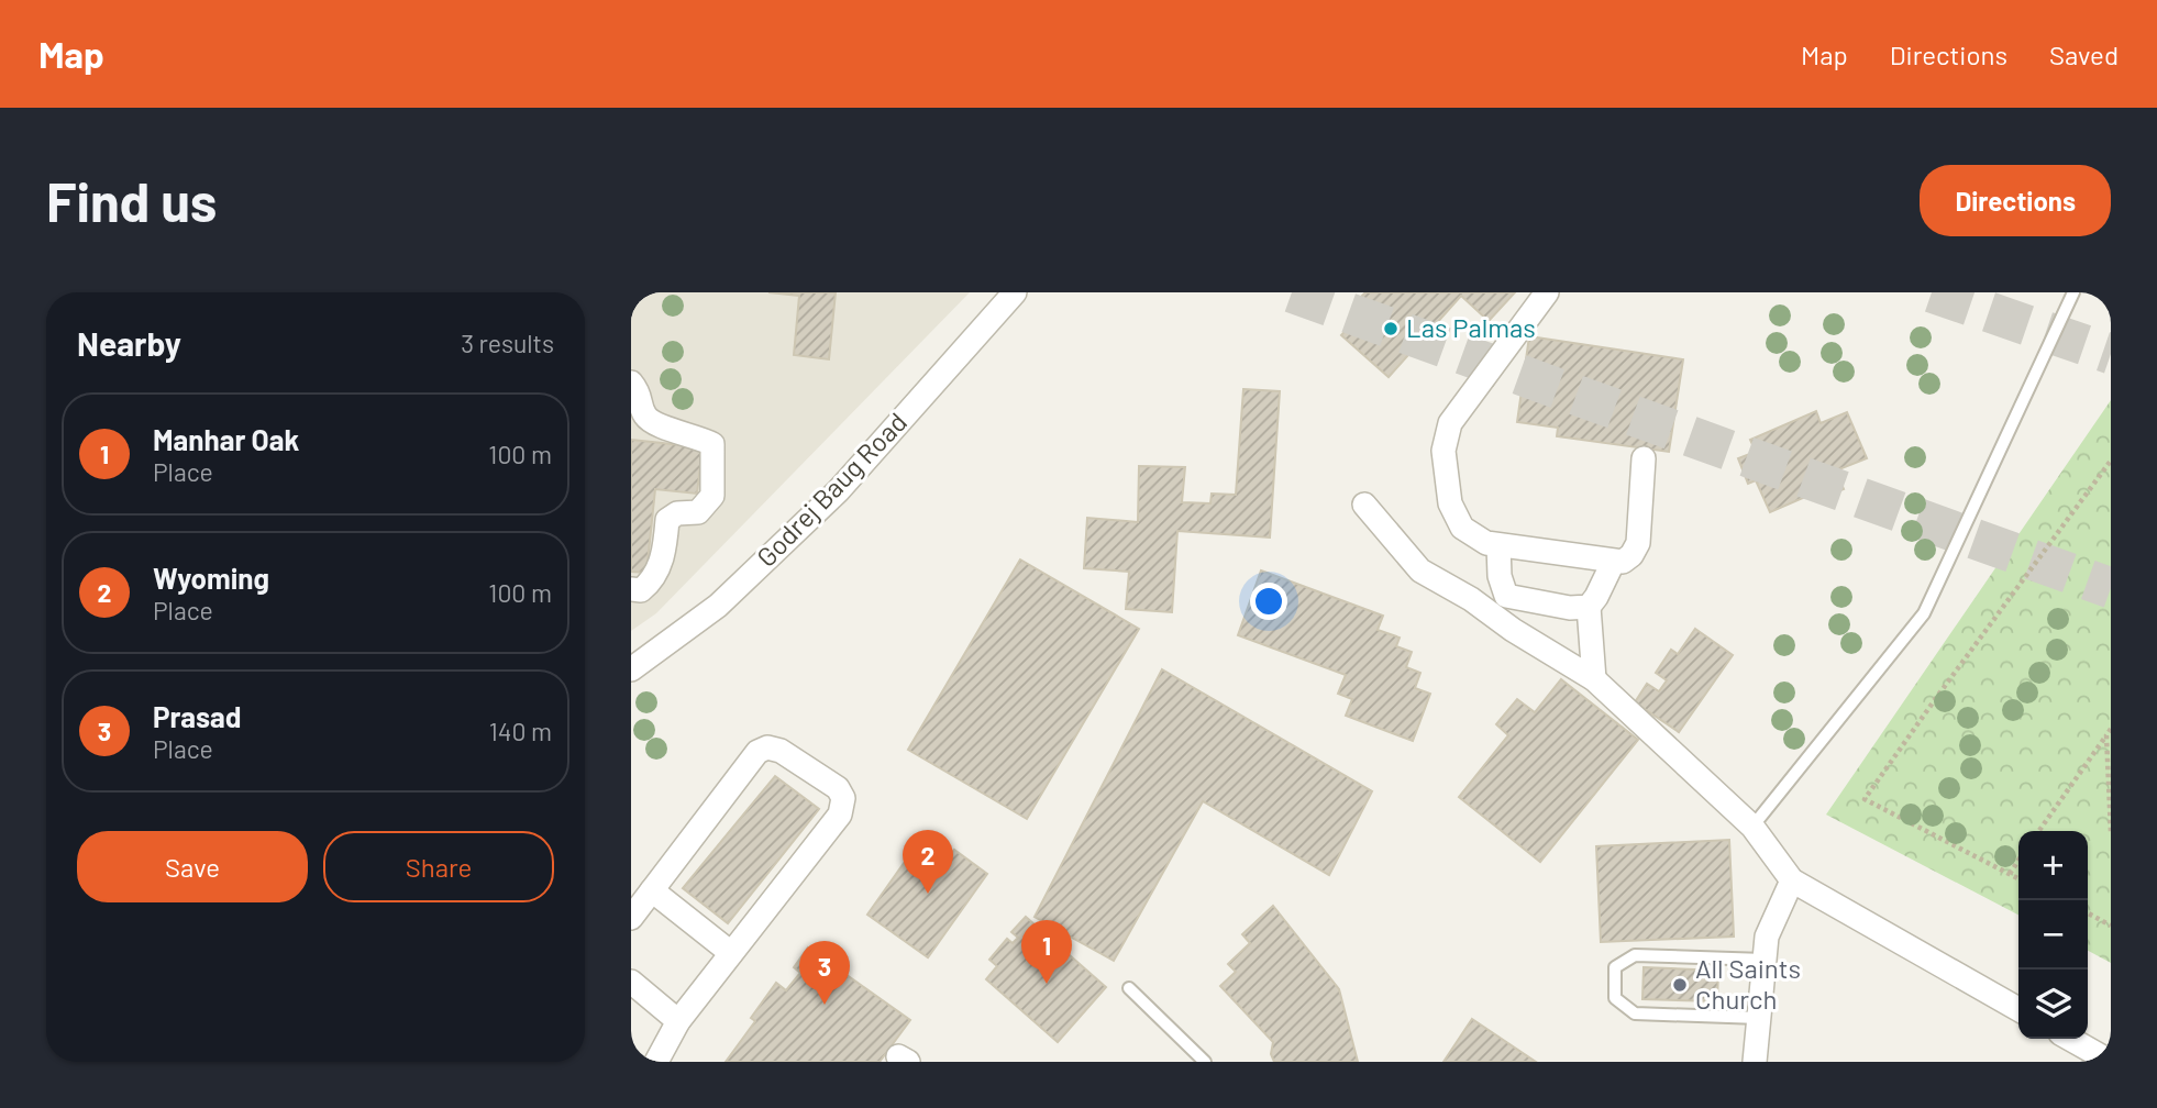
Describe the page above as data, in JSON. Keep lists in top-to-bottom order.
{
  "streets": {
    "street": ["Godrej Baug Road"]
  },
  "places": ["Las Palmas", "All Saints Church"],
  "page": {
    "header": "Map",
    "nav": ["Map", "Directions", "Saved"],
    "buttons": [
      "Directions",
      ["Save", "Share"]
    ],
    "title": "Find us",
    "heading": ["Nearby", "3 results"],
    "list": [
      {
        "mark": "1",
        "name": "Manhar Oak",
        "note": "Place",
        "value": "100 m"
      },
      {
        "mark": "2",
        "name": "Wyoming",
        "note": "Place",
        "value": "100 m"
      },
      {
        "mark": "3",
        "name": "Prasad",
        "note": "Place",
        "value": "140 m"
      }
    ],
    "pins": ["2", "1", "3"],
    "map_buttons": ["+", "−"]
  }
}
